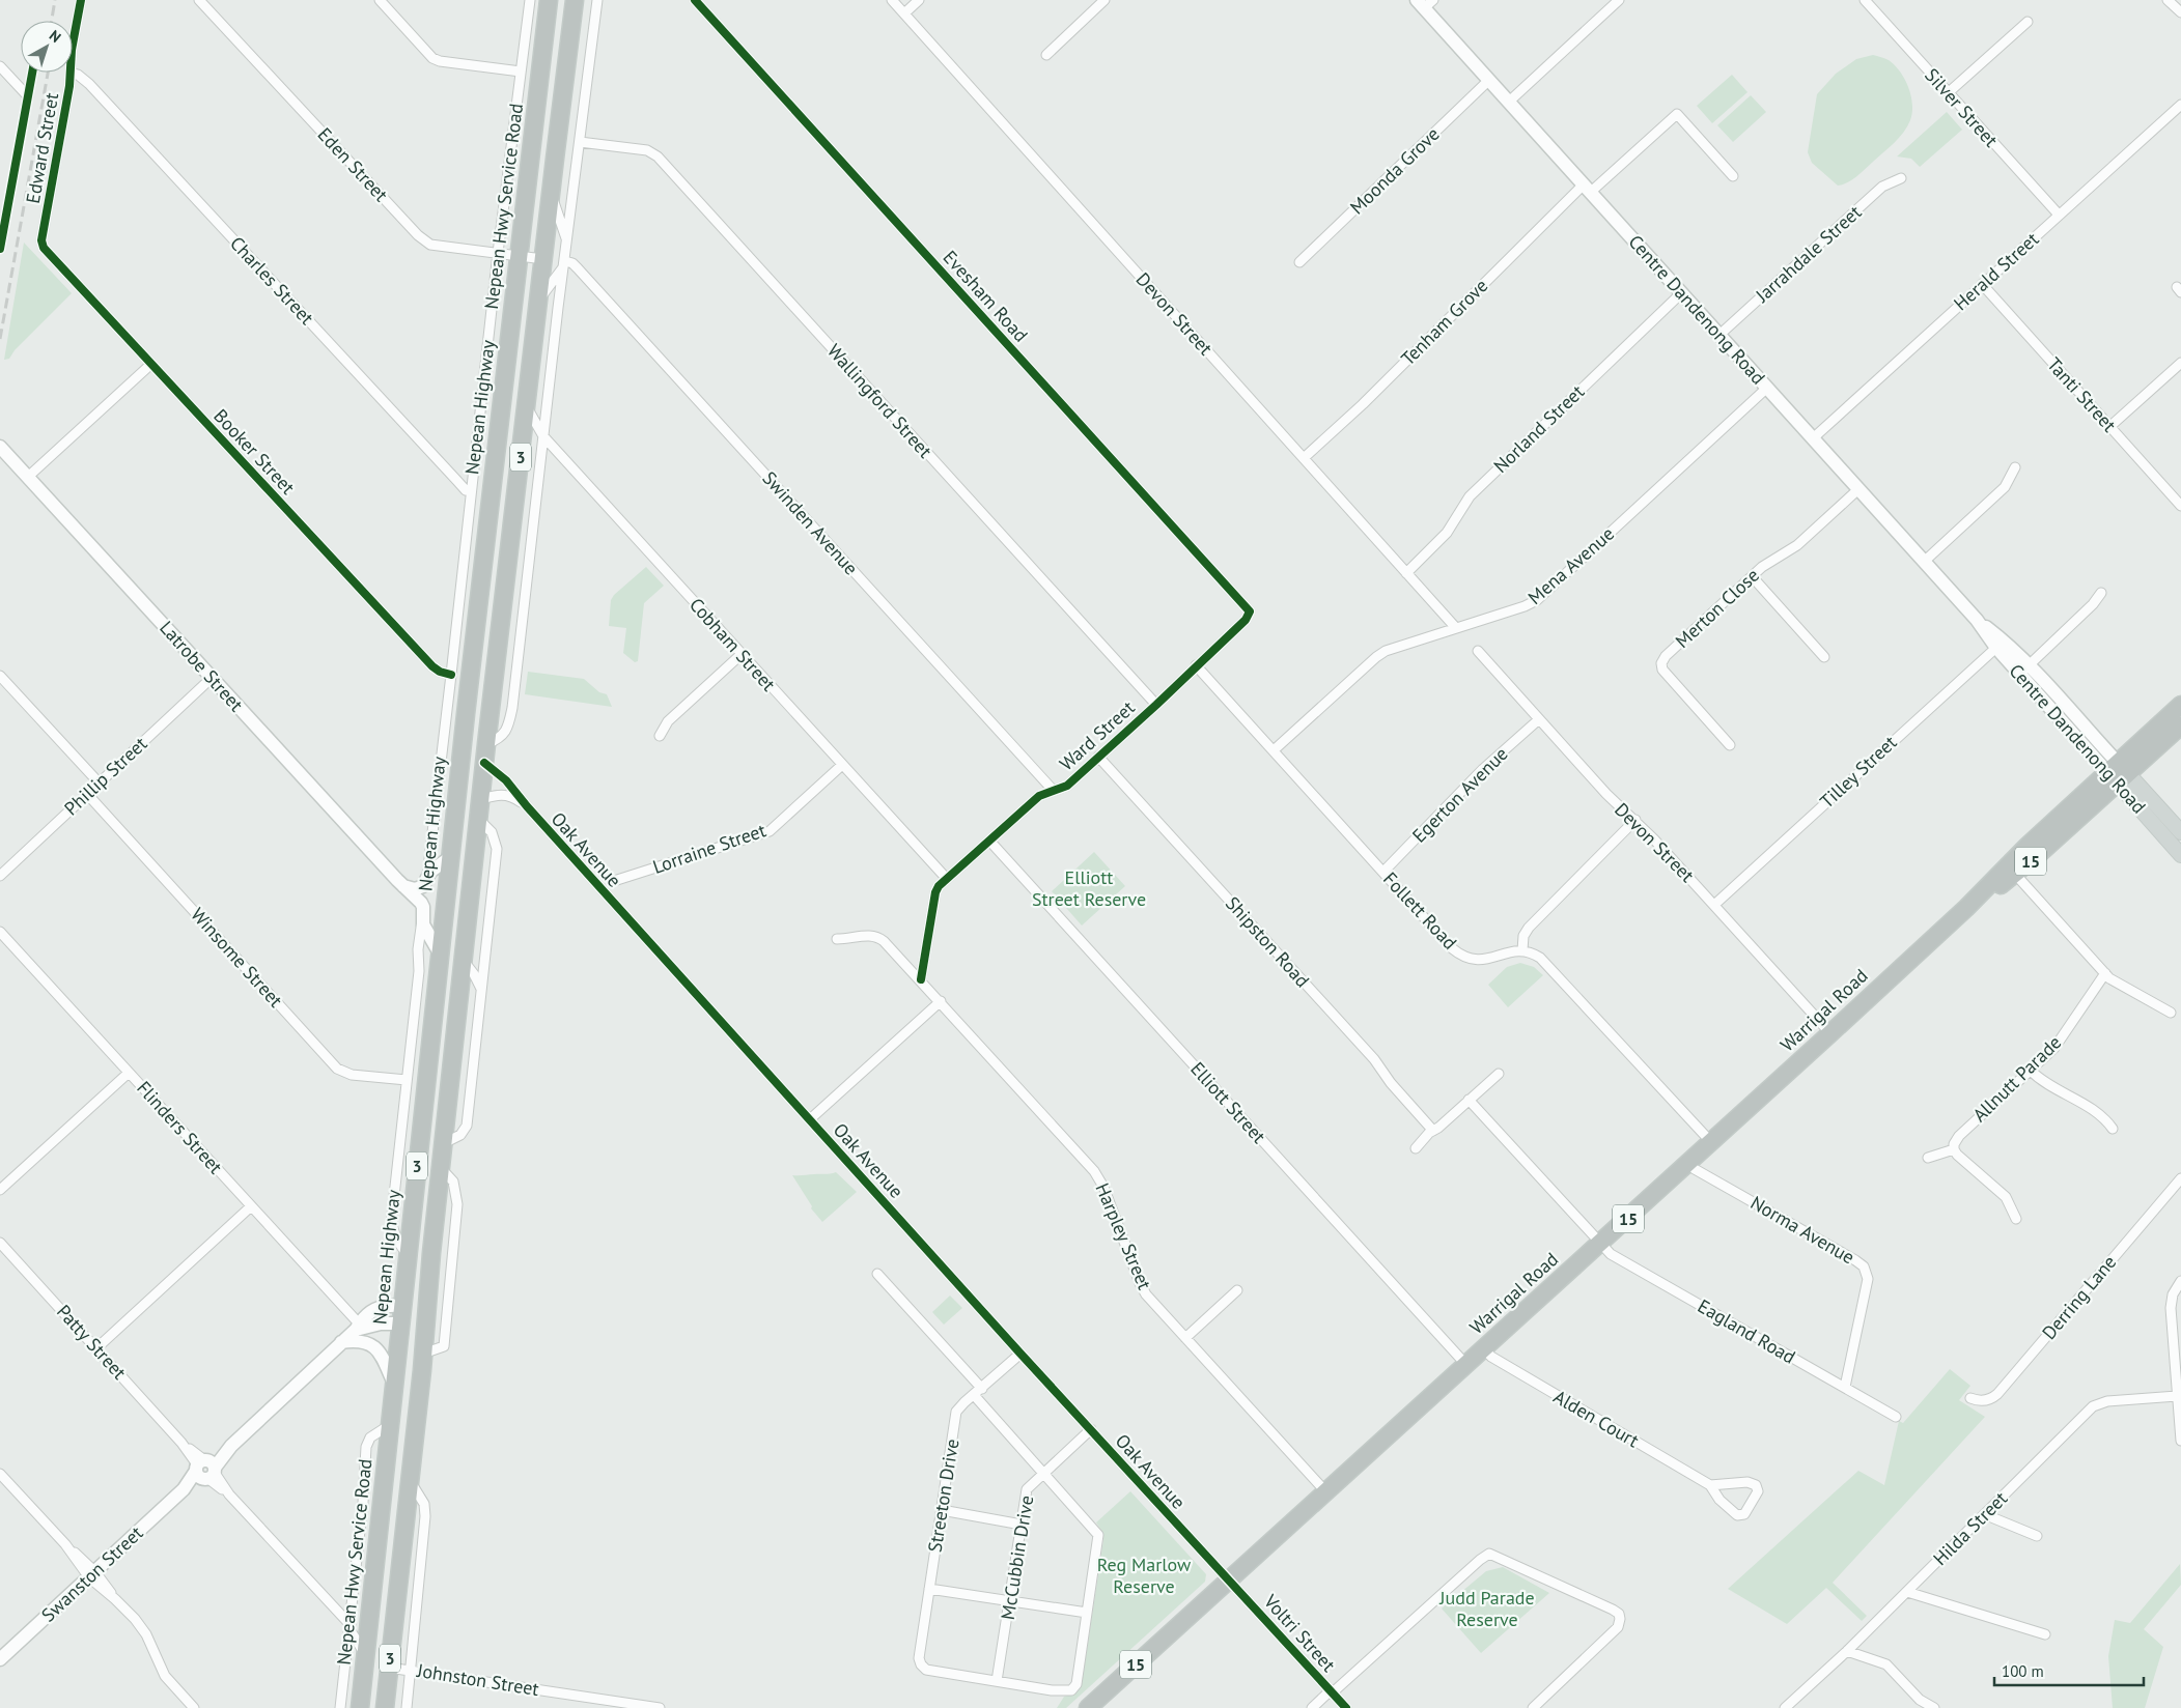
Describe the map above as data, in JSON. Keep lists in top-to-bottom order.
{
  "streets": {
    "highway": [
      "Nepean Highway",
      "3",
      "15",
      "Warrigal Road"
    ],
    "main road": ["Centre Dandenong Road"],
    "street": [
      "Silver Street",
      "Edward Street",
      "Eden Street",
      "Moonda Grove",
      "Nepean Hwy Service Road",
      "Jarrahdale Street",
      "Herald Street",
      "Charles Street",
      "Evesham Road",
      "Devon Street",
      "Tenham Grove",
      "Tanti Street",
      "Wallingford Street",
      "Norland Street",
      "Booker Street",
      "Swinden Avenue",
      "Mena Avenue",
      "Merton Close",
      "Cobham Street",
      "Latrobe Street",
      "Ward Street",
      "Tilley Street",
      "Phillip Street",
      "Egerton Avenue",
      "Lorraine Street",
      "Oak Avenue",
      "Follett Road",
      "Shipston Road",
      "Winsome Street",
      "Allnutt Parade",
      "Elliott Street",
      "Flinders Street",
      "Norma Avenue",
      "Harpley Street",
      "Derring Lane",
      "Eagland Road",
      "Patty Street",
      "Alden Court",
      "Streeton Drive",
      "Hilda Street",
      "McCubbin Drive",
      "Swanston Street",
      "Voltri Street",
      "Johnston Street"
    ]
  },
  "crossings": [
    ["Silver Street", "Herald Street"],
    ["Edward Street", "Charles Street"],
    ["Edward Street", "Booker Street"],
    ["Eden Street", "Nepean Hwy Service Road"],
    ["Eden Street", "Nepean Highway"],
    ["Eden Street", "3"],
    ["Moonda Grove", "Centre Dandenong Road"],
    ["Nepean Hwy Service Road", "Charles Street"],
    ["Nepean Hwy Service Road", "Nepean Highway"],
    ["Nepean Hwy Service Road", "Booker Street"],
    ["Nepean Hwy Service Road", "Latrobe Street"],
    ["Nepean Hwy Service Road", "Winsome Street"],
    ["Nepean Hwy Service Road", "Patty Street"],
    ["Jarrahdale Street", "Centre Dandenong Road"],
    ["Herald Street", "Centre Dandenong Road"],
    ["Herald Street", "Tanti Street"],
    ["Evesham Road", "Ward Street"],
    ["Centre Dandenong Road", "Tenham Grove"],
    ["Centre Dandenong Road", "Norland Street"],
    ["Centre Dandenong Road", "Mena Avenue"],
    ["Centre Dandenong Road", "Merton Close"],
    ["Centre Dandenong Road", "Tilley Street"],
    ["Centre Dandenong Road", "Warrigal Road"],
    ["Devon Street", "Tenham Grove"],
    ["Devon Street", "Norland Street"],
    ["Devon Street", "Mena Avenue"],
    ["Devon Street", "Tilley Street"],
    ["Devon Street", "Egerton Avenue"],
    ["Devon Street", "Warrigal Road"],
    ["Wallingford Street", "Ward Street"],
    ["Nepean Highway", "Latrobe Street"],
    ["Nepean Highway", "Swanston Street"],
    ["3", "Cobham Street"],
    ["3", "Oak Avenue"],
    ["3", "Johnston Street"],
    ["Swinden Avenue", "Ward Street"],
    ["Mena Avenue", "Follett Road"],
    ["Cobham Street", "Ward Street"],
    ["Cobham Street", "Lorraine Street"],
    ["Latrobe Street", "Phillip Street"],
    ["Ward Street", "Follett Road"],
    ["Ward Street", "Shipston Road"],
    ["Ward Street", "Elliott Street"],
    ["Ward Street", "Harpley Street"],
    ["Phillip Street", "Winsome Street"],
    ["Egerton Avenue", "Follett Road"],
    ["Oak Avenue", "Warrigal Road"],
    ["Oak Avenue", "Streeton Drive"],
    ["Oak Avenue", "McCubbin Drive"],
    ["Oak Avenue", "Voltri Street"],
    ["Warrigal Road", "Elliott Street"],
    ["Warrigal Road", "Norma Avenue"],
    ["Warrigal Road", "Harpley Street"],
    ["Warrigal Road", "Eagland Road"],
    ["Warrigal Road", "Alden Court"],
    ["Warrigal Road", "Voltri Street"],
    ["Flinders Street", "Swanston Street"],
    ["Norma Avenue", "Eagland Road"],
    ["Patty Street", "Swanston Street"],
    ["Streeton Drive", "McCubbin Drive"]
  ],
  "parks": ["Elliott Street Reserve", "Reg Marlow Reserve", "Judd Parade Reserve"],
  "scale_bar": "100 m",
  "north": "top right"
}
